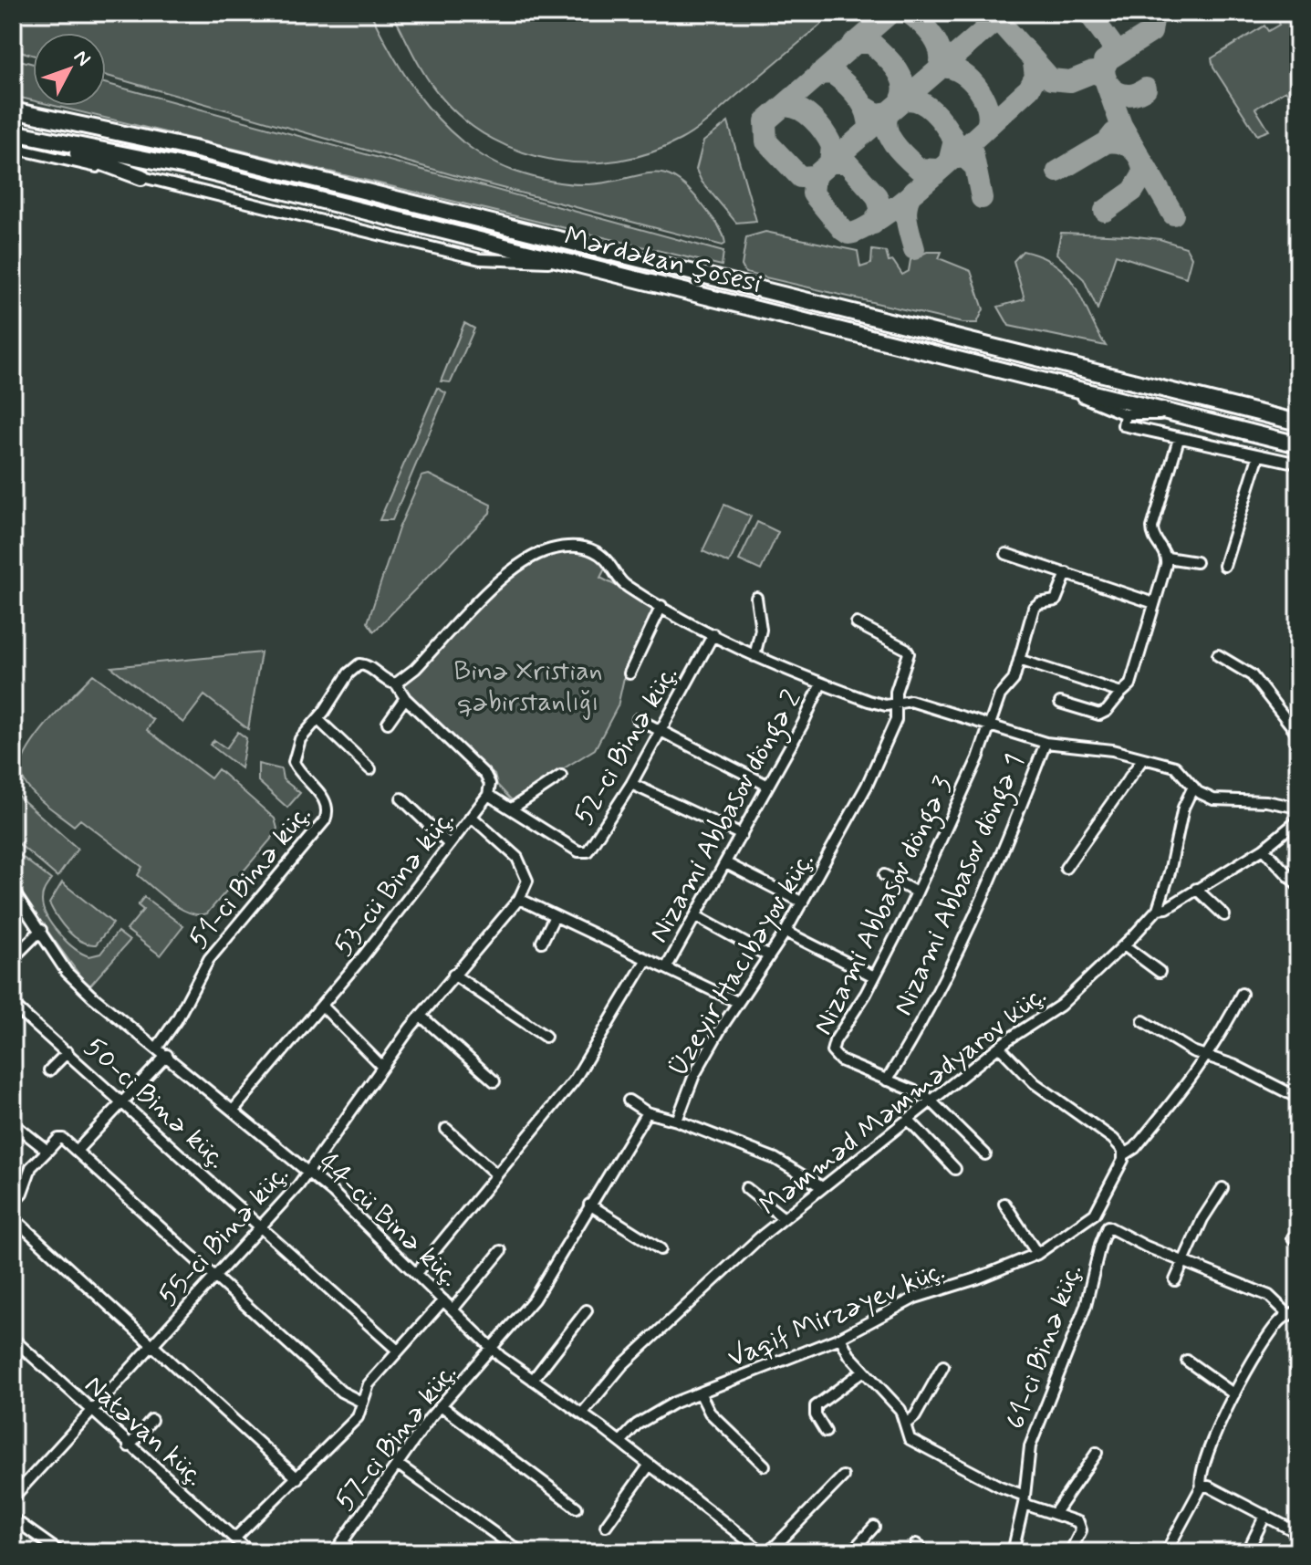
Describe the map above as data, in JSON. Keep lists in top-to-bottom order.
{
  "streets": {
    "highway": ["Mərdəkan şosesi"],
    "street": [
      "52-ci Binə küç.",
      "Nizami Abbasov döngə 2",
      "51-ci Binə küç.",
      "53-cü Binə küç.",
      "Nizami Abbasov döngə 1",
      "Nizami Abbasov döngə 3",
      "Üzeyir Hacıbəyov küç.",
      "Məmməd Məmmədyarov küç.",
      "50-ci Binə küç.",
      "44-cü Binə küç.",
      "55-ci Binə küç.",
      "Vaqif Mirzəyev küç.",
      "61-ci Binə küç.",
      "Natəvan küç.",
      "57-ci Binə küç."
    ]
  },
  "crossings": [
    ["52-ci Binə küç.", "53-cü Binə küç."],
    ["51-ci Binə küç.", "53-cü Binə küç."],
    ["51-ci Binə küç.", "44-cü Binə küç."],
    ["53-cü Binə küç.", "44-cü Binə küç."],
    ["Nizami Abbasov döngə 1", "Nizami Abbasov döngə 3"],
    ["Nizami Abbasov döngə 3", "Məmməd Məmmədyarov küç."],
    ["Məmməd Məmmədyarov küç.", "44-cü Binə küç."],
    ["50-ci Binə küç.", "55-ci Binə küç."],
    ["44-cü Binə küç.", "55-ci Binə küç."],
    ["44-cü Binə küç.", "Vaqif Mirzəyev küç."],
    ["44-cü Binə küç.", "57-ci Binə küç."],
    ["55-ci Binə küç.", "Natəvan küç."]
  ],
  "parks": ["Binə Xristian qəbirstanlığı"],
  "north": "top right"
}
